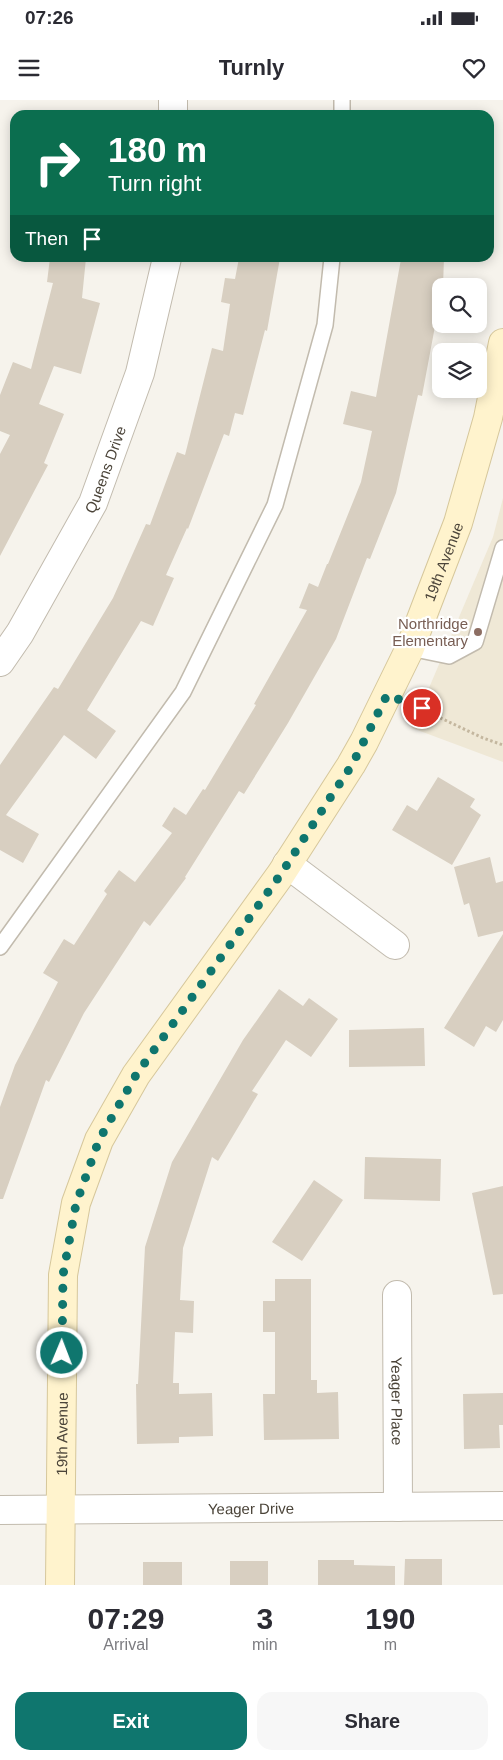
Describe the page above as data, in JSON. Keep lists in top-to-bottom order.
{
  "streets": {
    "street": [
      "Queens Drive",
      "19th Avenue",
      "Yeager Place",
      "Yeager Drive"
    ]
  },
  "crossings": [
    ["19th Avenue", "Yeager Drive"],
    ["Yeager Place", "Yeager Drive"]
  ],
  "places": ["Northridge Elementary"],
  "page": {
    "status": "07:26",
    "header": "Turnly",
    "turn": ["180 m", "Turn right"],
    "then": "Then",
    "eta": [
      "07:29",
      "Arrival",
      "3",
      "min",
      "190",
      "m"
    ],
    "buttons": ["Exit", "Share"]
  }
}
